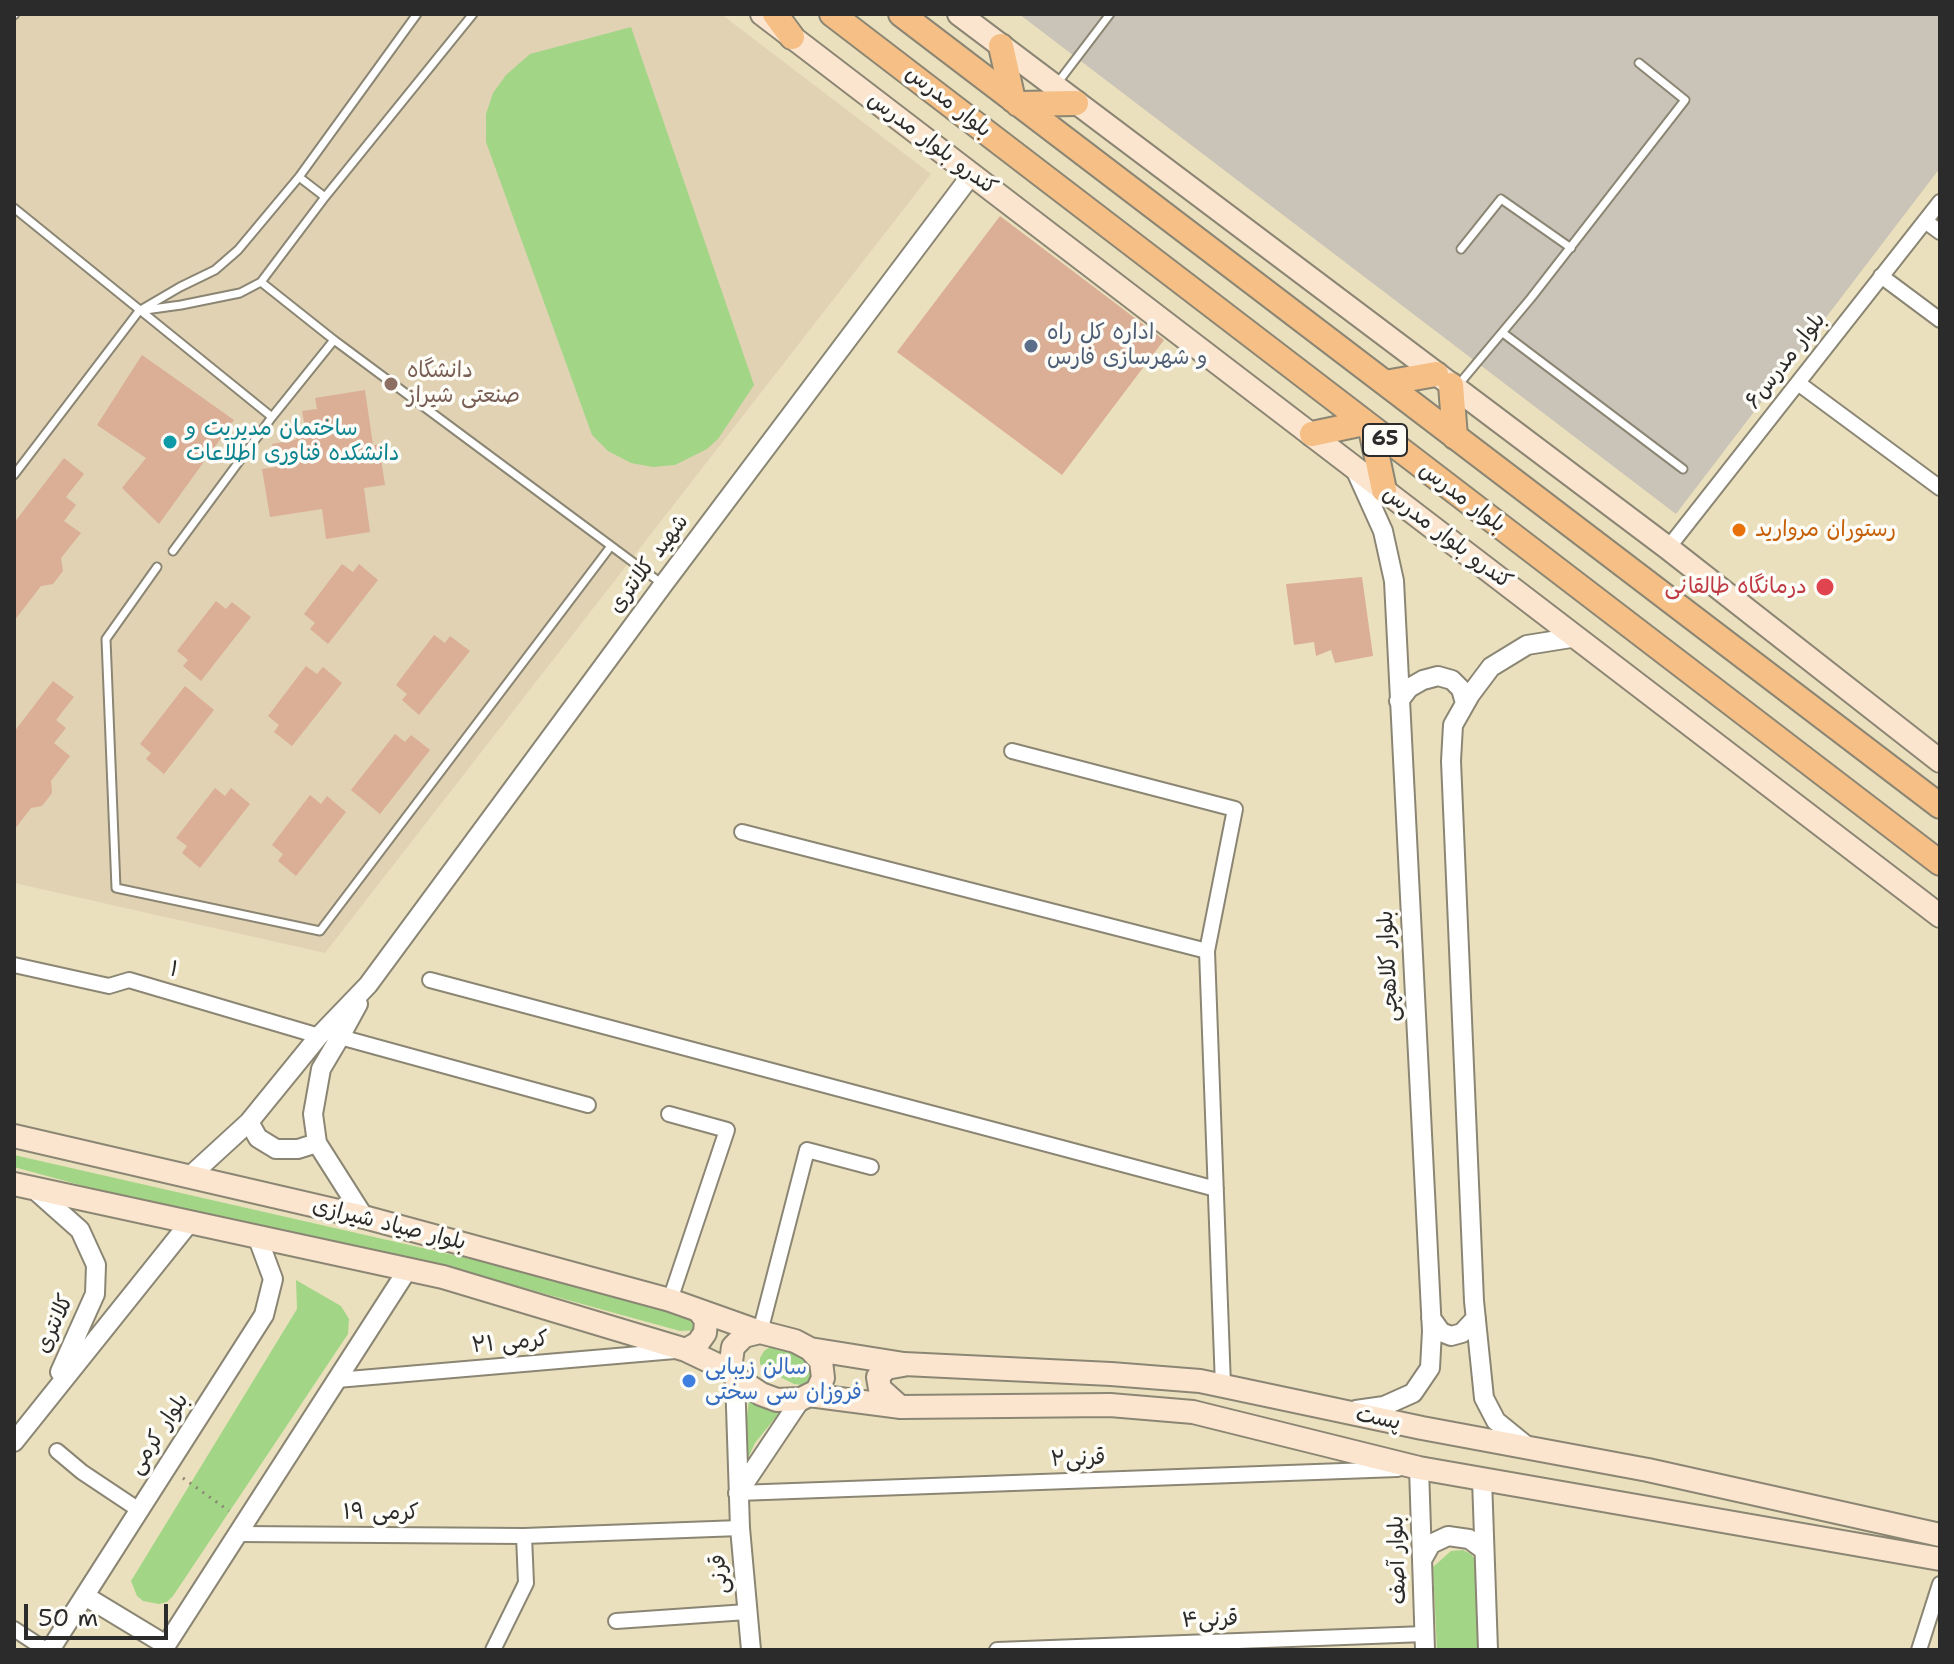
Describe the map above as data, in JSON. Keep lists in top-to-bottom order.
{
  "streets": {
    "main road": [
      "بلوار مدرس",
      "کندرو بلوار مدرس",
      "65",
      "بلوار صیاد شیرازی",
      "پست"
    ],
    "street": [
      "بلوار مدرس۶",
      "شهید کلانتری",
      "بلوار کلاهچی",
      "۱",
      "کلانتری",
      "کرمی ۲۱",
      "بلوار کرمی",
      "قرنی۲",
      "کرمی ۱۹",
      "بلوار آصف",
      "قرنی",
      "قرنی۴"
    ]
  },
  "crossings": [
    ["کندرو بلوار مدرس", "شهید کلانتری"],
    ["کندرو بلوار مدرس", "بلوار کلاهچی"],
    ["بلوار کلاهچی", "پست"],
    ["بلوار صیاد شیرازی", "کلانتری"],
    ["بلوار صیاد شیرازی", "کرمی ۲۱"],
    ["بلوار صیاد شیرازی", "پست"],
    ["بلوار صیاد شیرازی", "بلوار کرمی"],
    ["بلوار صیاد شیرازی", "قرنی"],
    ["پست", "قرنی۲"],
    ["پست", "بلوار آصف"],
    ["پست", "قرنی"],
    ["قرنی۲", "بلوار آصف"],
    ["قرنی۲", "قرنی"],
    ["کرمی ۱۹", "قرنی"],
    ["بلوار آصف", "قرنی۴"]
  ],
  "places": [
    "اداره کل راه و شهرسازی فارس",
    "دانشگاه صنعتی شیراز",
    "ساختمان مدیریت و دانشکده فناوری اطلاعات",
    "رستوران مروارید",
    "درمانگاه طالقانی",
    "سالن زیبایی فروزان سی سختی"
  ],
  "scale_bar": "50 m"
}
